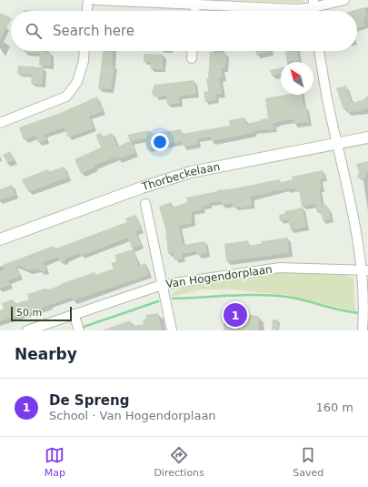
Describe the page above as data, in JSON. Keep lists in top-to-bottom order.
{
  "streets": {
    "main road": ["Thorbeckelaan"],
    "street": ["Van Hogendorplaan"]
  },
  "scale_bar": "50 m",
  "north": "top left",
  "page": {
    "search": "Search here",
    "pins": "1",
    "scale": "50 m",
    "heading": "Nearby",
    "list": [
      {
        "mark": "1",
        "name": "De Spreng",
        "note": "School · Van Hogendorplaan",
        "value": "160 m"
      }
    ],
    "nav": ["Map", "Directions", "Saved"]
  }
}
